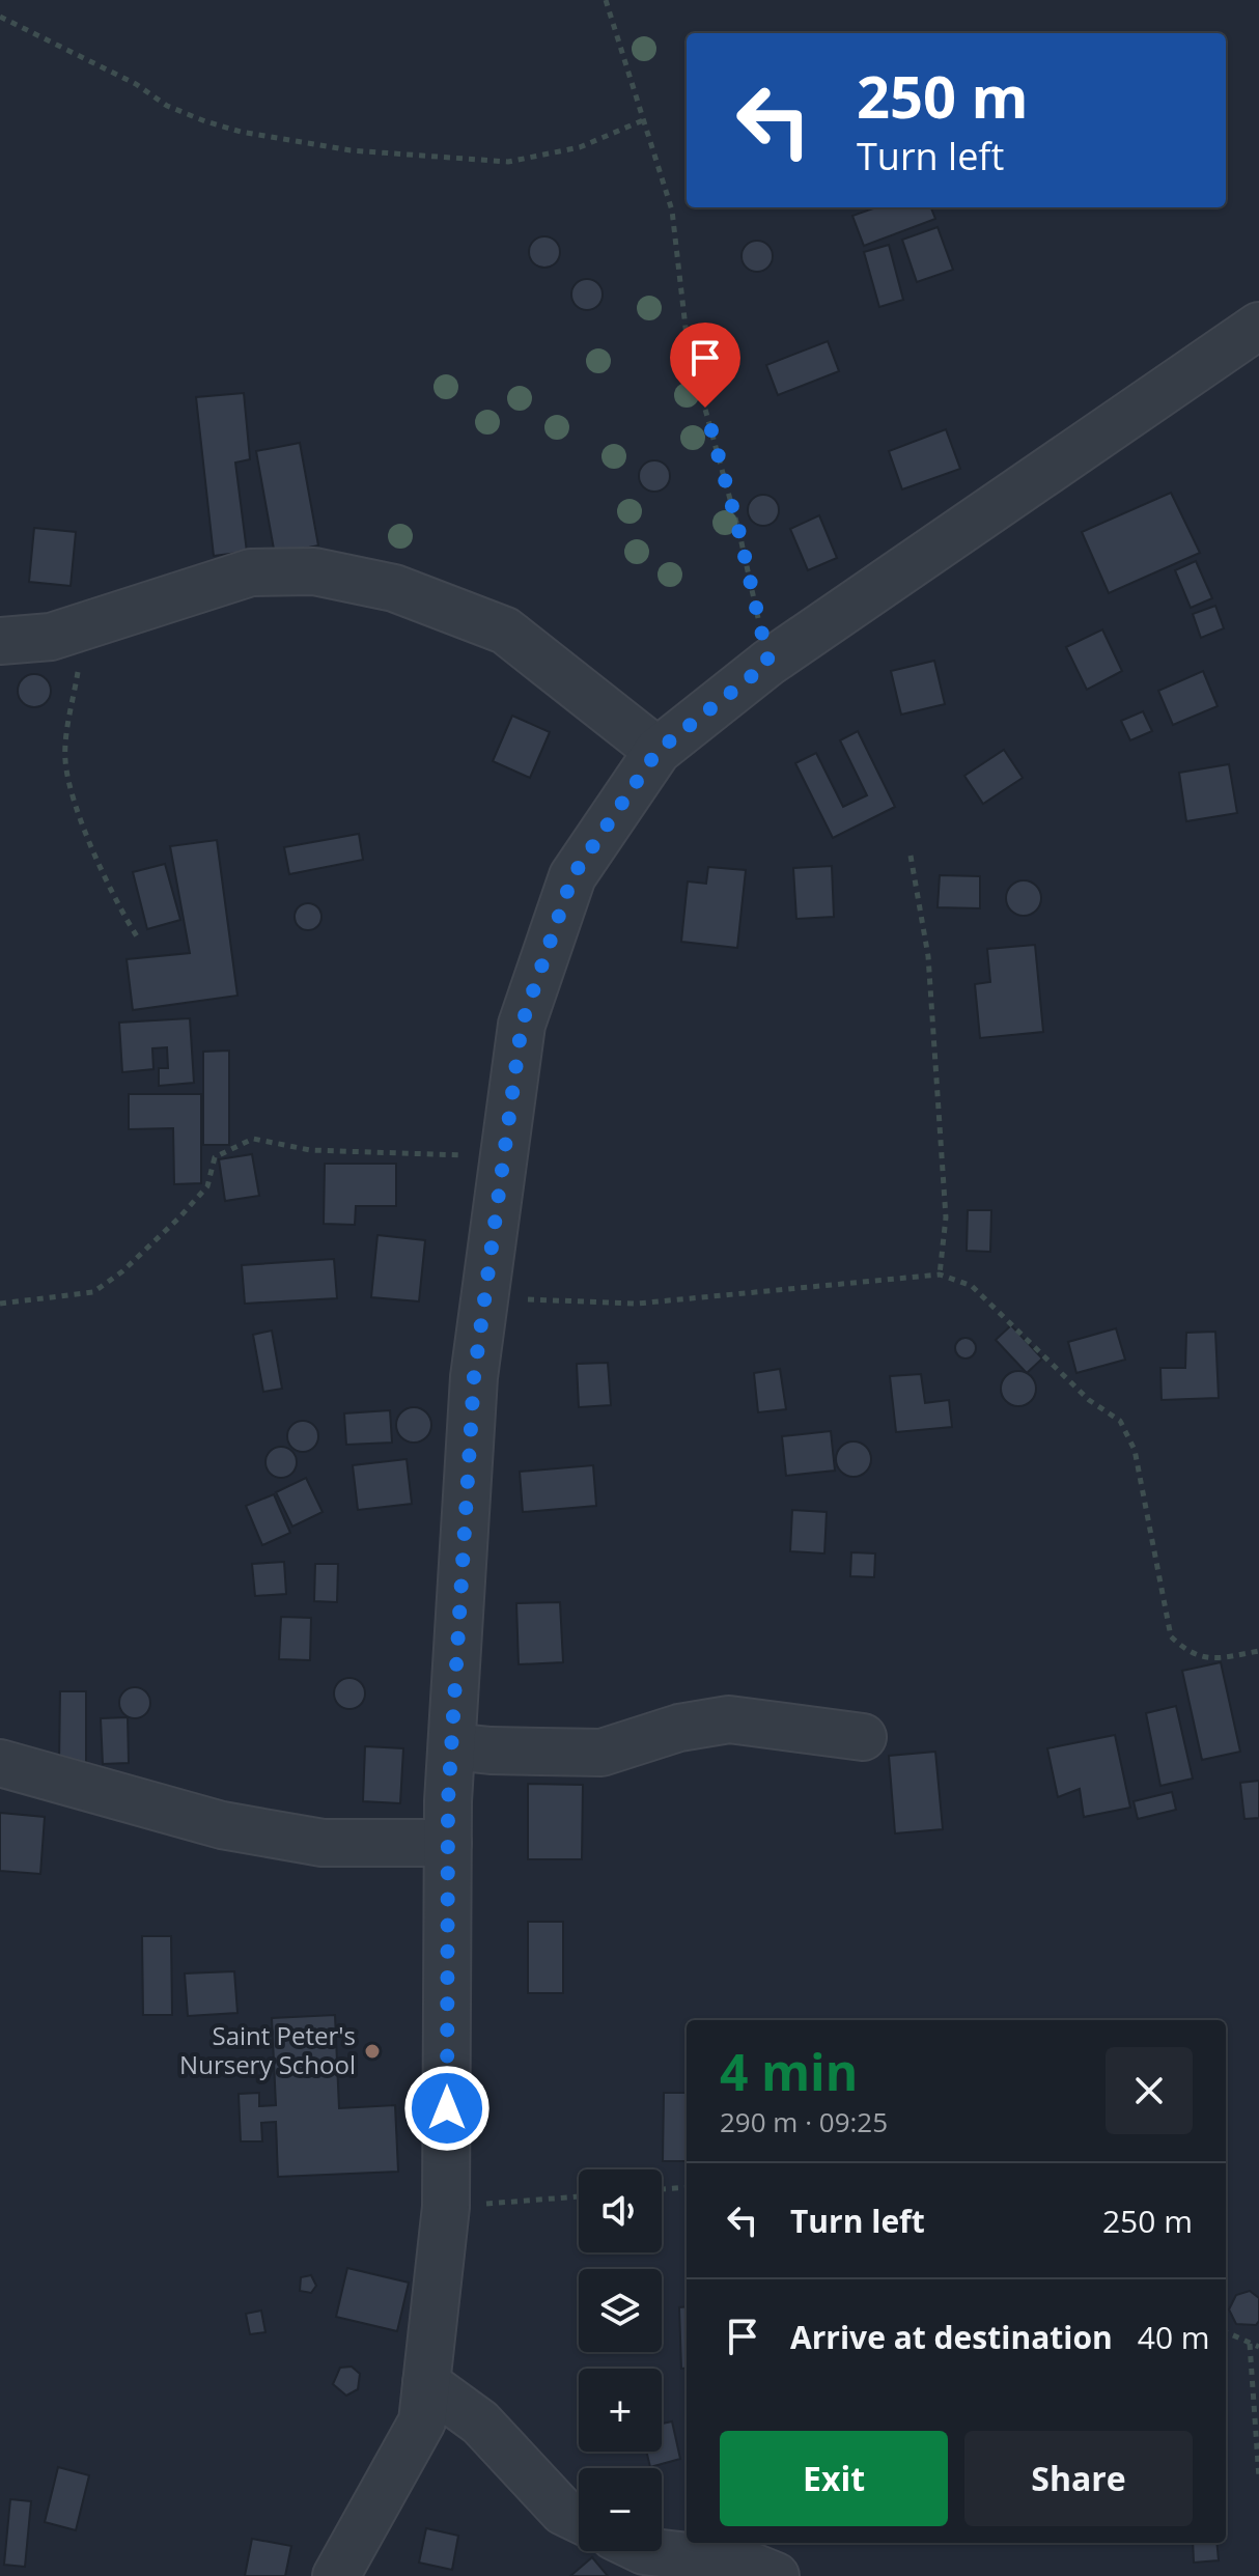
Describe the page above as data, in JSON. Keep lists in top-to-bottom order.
{
  "places": ["Saint Peter's Nursery School"],
  "page": {
    "turn": ["250 m", "Turn left"],
    "heading": ["4 min", "290 m · 09:25"],
    "list": [
      {
        "name": "Turn left",
        "value": "250 m"
      },
      {
        "name": "Arrive at destination",
        "value": "40 m"
      }
    ],
    "map_buttons": ["+", "−"],
    "buttons": ["Exit", "Share"]
  }
}
